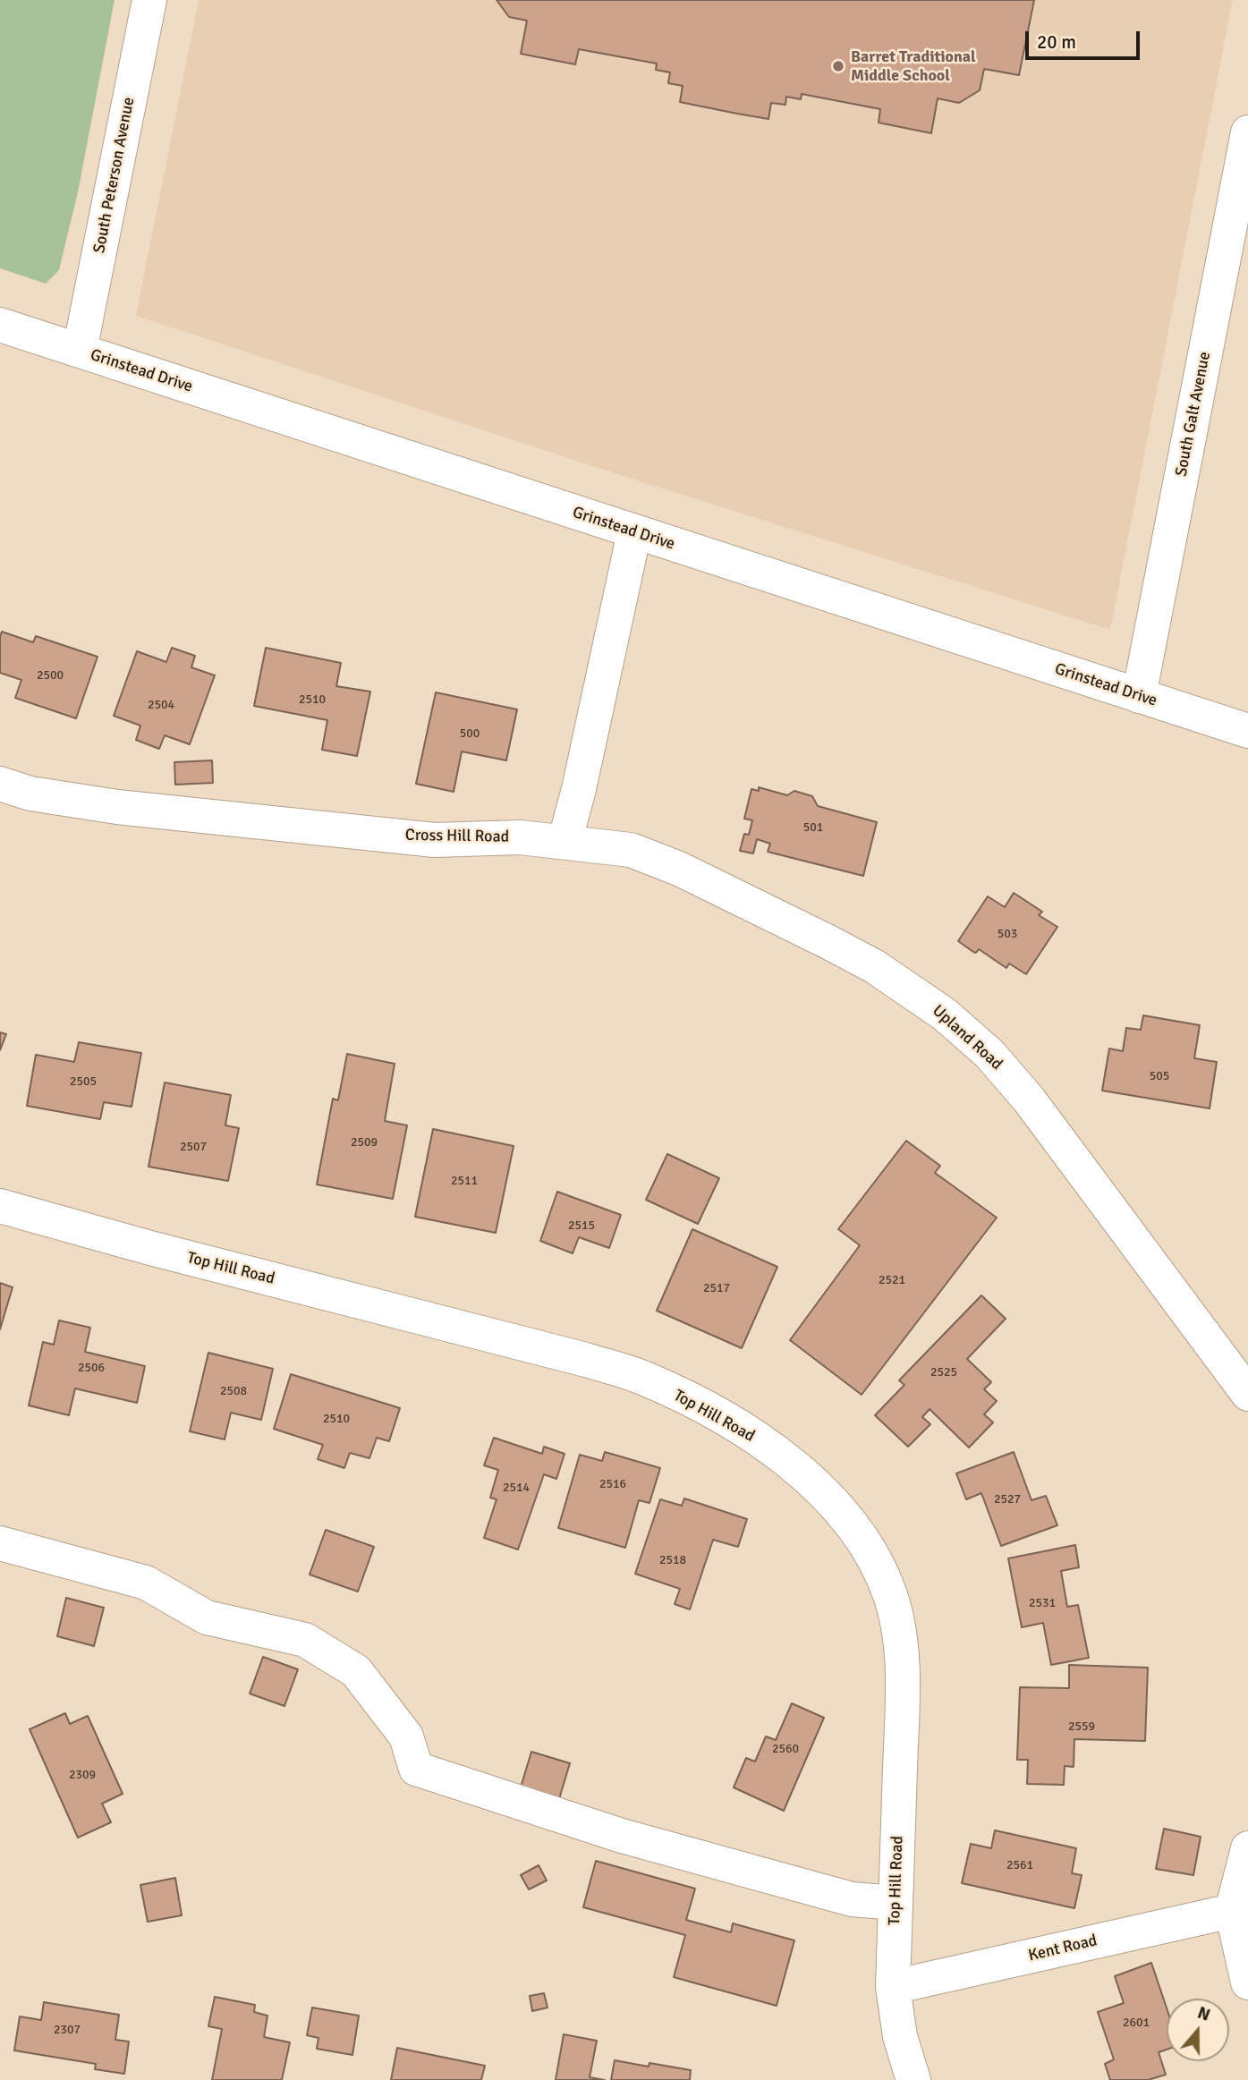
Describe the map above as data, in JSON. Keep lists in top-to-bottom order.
{
  "streets": {
    "street": [
      "South Peterson Avenue",
      "Grinstead Drive",
      "South Galt Avenue",
      "Cross Hill Road",
      "Upland Road",
      "Top Hill Road",
      "Kent Road"
    ]
  },
  "crossings": [
    ["South Peterson Avenue", "Grinstead Drive"],
    ["Grinstead Drive", "South Galt Avenue"],
    ["Cross Hill Road", "Upland Road"],
    ["Top Hill Road", "Kent Road"]
  ],
  "places": ["Barret Traditional Middle School"],
  "house_numbers": [
    "2500",
    "2510",
    "2504",
    "500",
    "501",
    "503",
    "505",
    "2505",
    "2509",
    "2507",
    "2511",
    "2515",
    "2521",
    "2517",
    "2506",
    "2525",
    "2508",
    "2510",
    "2516",
    "2514",
    "2527",
    "2518",
    "2531",
    "2559",
    "2560",
    "2309",
    "2561",
    "2601",
    "2307"
  ],
  "scale_bar": "20 m",
  "north": "top"
}
